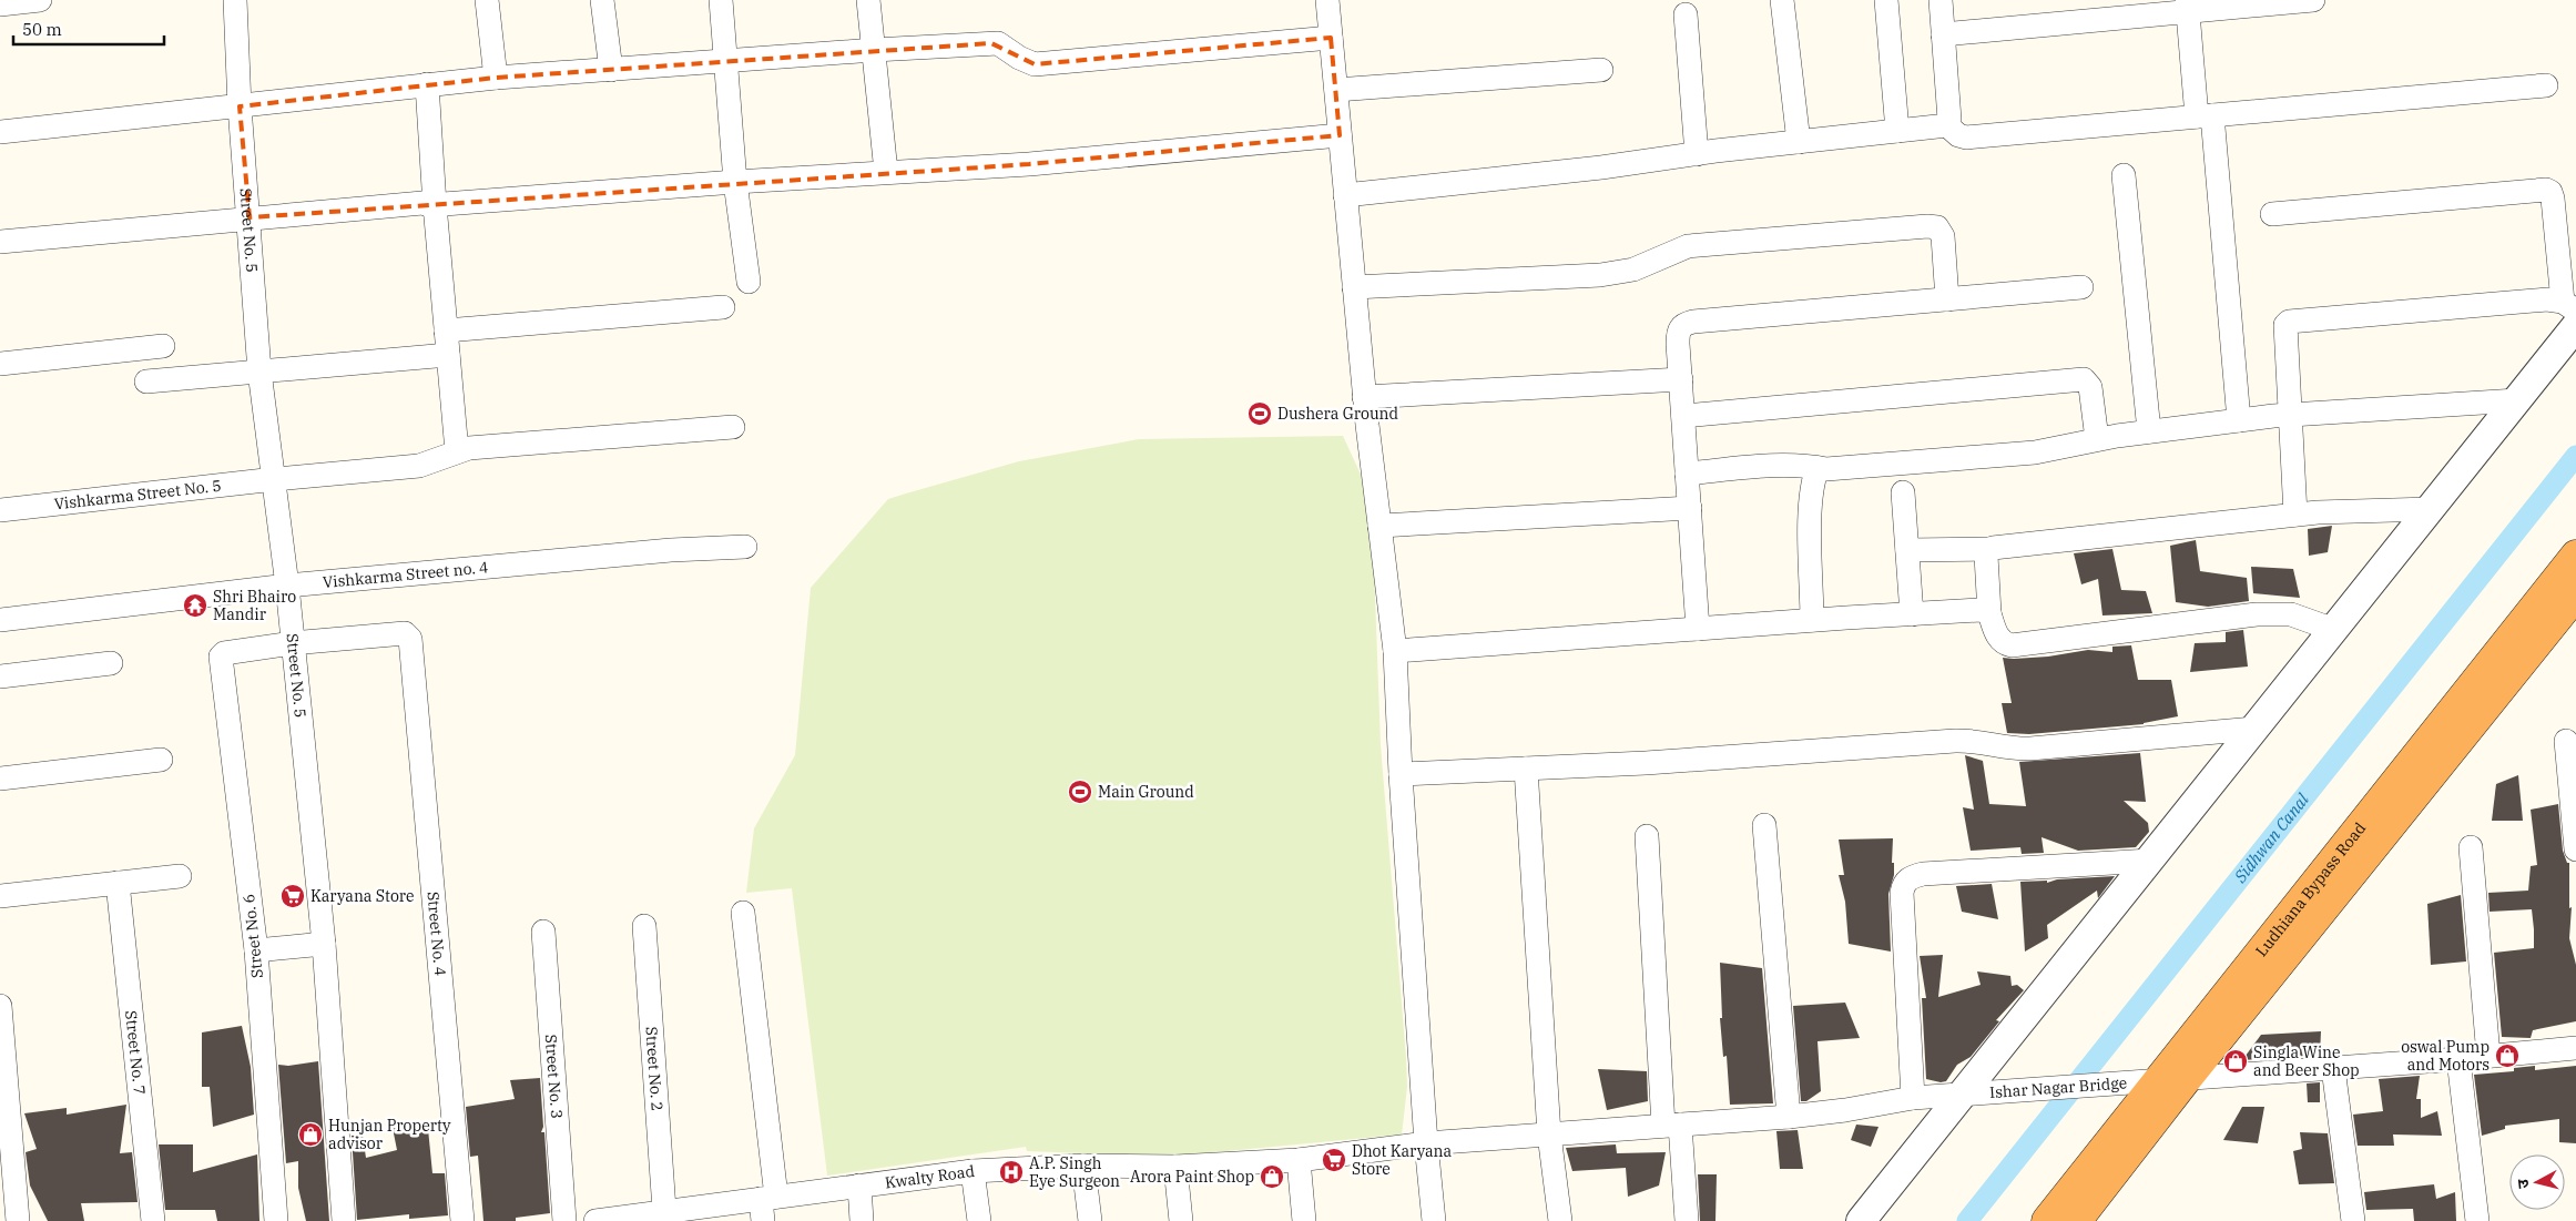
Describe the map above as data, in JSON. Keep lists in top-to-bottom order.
{
  "streets": {
    "highway": ["Ludhiana Bypass Road"],
    "street": [
      "Street No. 5",
      "Vishkarma Street No. 5",
      "Vishkarma Street no. 4",
      "Street No. 4",
      "Street No. 6",
      "Street No. 7",
      "Street No. 2",
      "Street No. 3",
      "Ishar Nagar Bridge",
      "Kwalty Road"
    ]
  },
  "crossings": [
    ["Street No. 5", "Vishkarma Street No. 5"],
    ["Street No. 5", "Vishkarma Street no. 4"],
    ["Street No. 5", "Street No. 4"],
    ["Street No. 5", "Street No. 6"],
    ["Ludhiana Bypass Road", "Ishar Nagar Bridge"],
    ["Street No. 4", "Street No. 6"],
    ["Street No. 2", "Kwalty Road"],
    ["Ishar Nagar Bridge", "Kwalty Road"]
  ],
  "water": ["Sidhwan Canal"],
  "places": {
    "sports": ["Dushera Ground", "Main Ground"],
    "temple": ["Shri Bhairo Mandir"],
    "supermarket": ["Karyana Store", "Dhot Karyana Store"],
    "shop": [
      "oswal Pump and Motors",
      "Singla Wine and Beer Shop",
      "Hunjan Property advisor",
      "Arora Paint Shop"
    ],
    "hospital": ["A.P. Singh Eye Surgeon"]
  },
  "scale_bar": "50 m",
  "north": "left"
}
